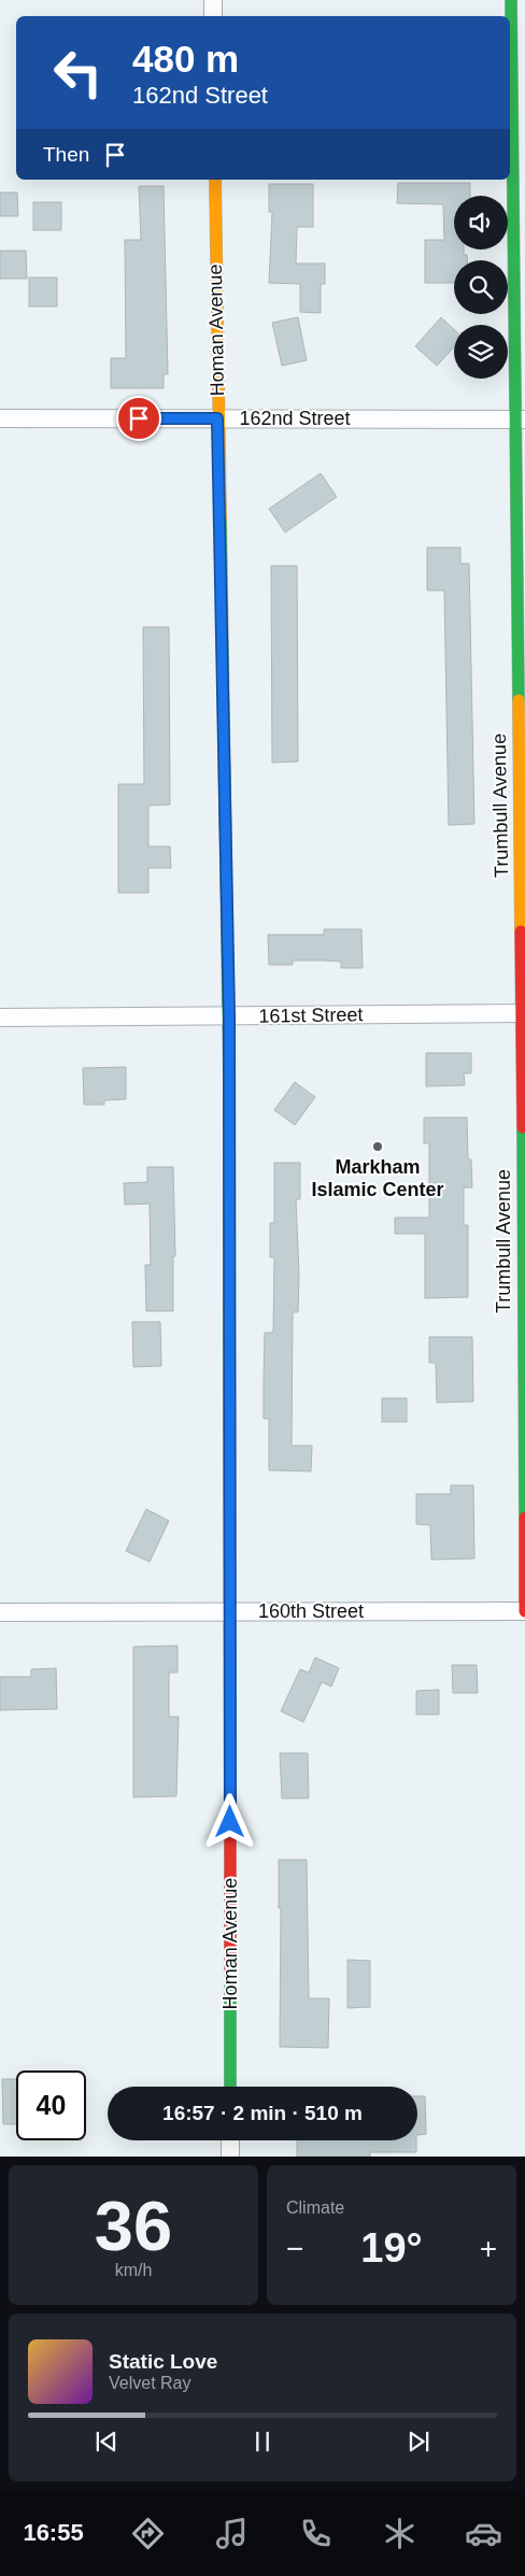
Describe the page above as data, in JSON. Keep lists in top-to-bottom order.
{
  "streets": {
    "street": [
      "Homan Avenue",
      "162nd Street",
      "Trumbull Avenue",
      "161st Street",
      "160th Street"
    ]
  },
  "crossings": [
    ["Homan Avenue", "162nd Street"],
    ["Homan Avenue", "161st Street"],
    ["Homan Avenue", "160th Street"],
    ["162nd Street", "Trumbull Avenue"],
    ["Trumbull Avenue", "161st Street"],
    ["Trumbull Avenue", "160th Street"]
  ],
  "places": ["Markham Islamic Center"],
  "page": {
    "turn": ["480 m", "162nd Street"],
    "then": "Then",
    "limit": "40",
    "trip": "16:57 · 2 min · 510 m",
    "tile": [
      ["36", "km/h"],
      "Climate"
    ],
    "heat": ["−", "19°", "+"],
    "song": ["Static Love", "Velvet Ray"],
    "tabs": "16:55"
  }
}
